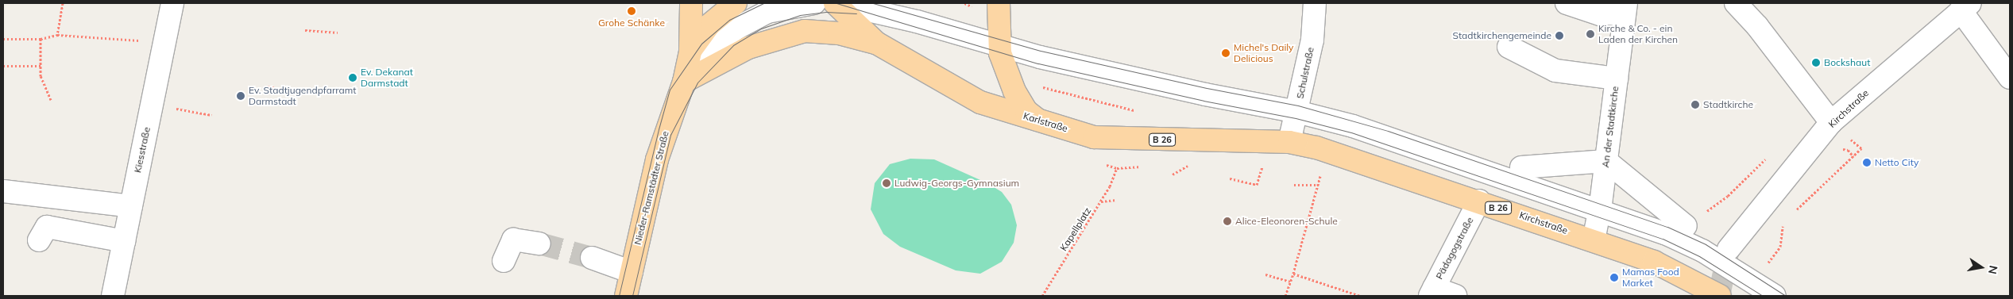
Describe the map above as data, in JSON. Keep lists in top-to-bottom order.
{
  "streets": {
    "main road": [
      "Kirchstraße",
      "Karlstraße",
      "B 26",
      "Nieder-Ramstädter Straße"
    ],
    "street": [
      "Schulstraße",
      "An der Stadtkirche",
      "Kiesstraße",
      "Pädagogstraße"
    ],
    "path": ["Kapellplatz"]
  },
  "crossings": [
    ["Schulstraße", "Kirchstraße"],
    ["Schulstraße", "Karlstraße"],
    ["Kirchstraße", "Karlstraße"],
    ["Kirchstraße", "An der Stadtkirche"],
    ["Kirchstraße", "Pädagogstraße"],
    ["Karlstraße", "B 26"]
  ],
  "places": [
    "Grohe Schänke",
    "Kirche & Co. - ein Laden der Kirchen",
    "Stadtkirchengemeinde",
    "Michel's Daily Delicious",
    "Bockshaut",
    "Ev. Dekanat Darmstadt",
    "Ev. Stadtjugendpfarramt Darmstadt",
    "Stadtkirche",
    "Netto City",
    "Ludwig-Georgs-Gymnasium",
    "Alice-Eleonoren-Schule",
    "Mamas Food Market"
  ],
  "north": "right"
}
